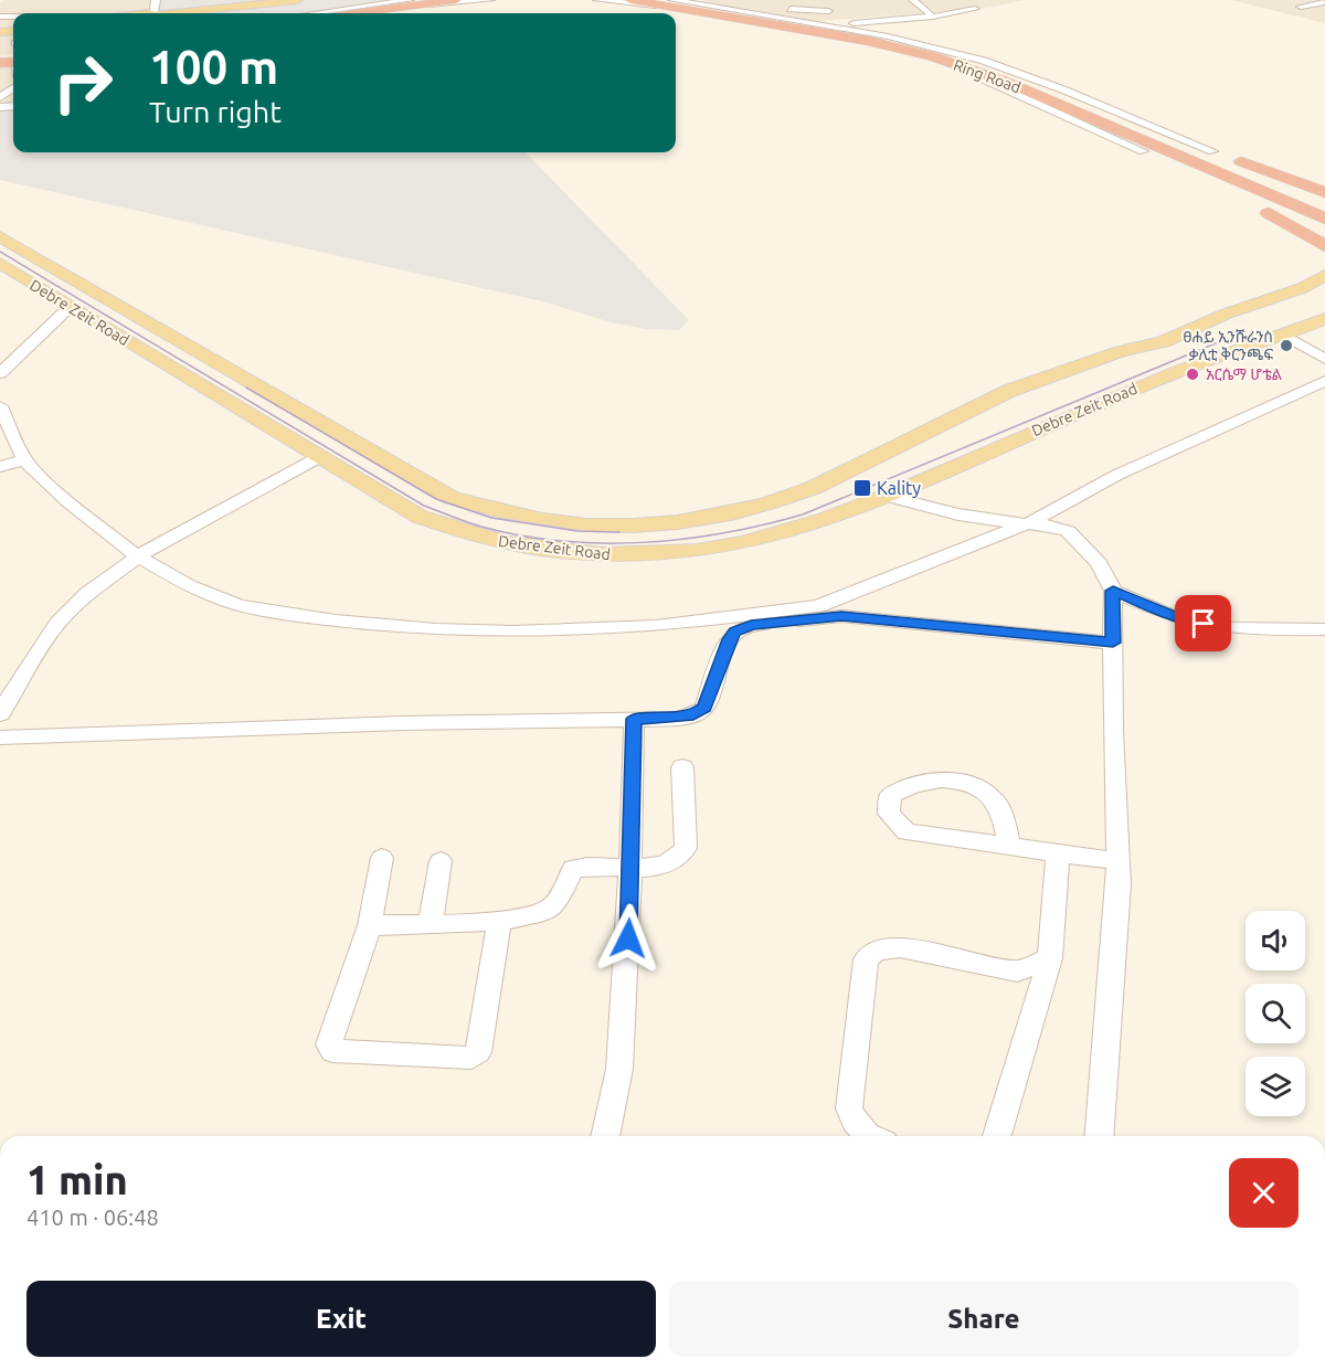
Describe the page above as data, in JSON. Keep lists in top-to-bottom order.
{
  "streets": {
    "highway": ["Ring Road"],
    "main road": ["Debre Zeit Road"]
  },
  "places": {
    "other": ["ፀሐይ ኢንሹራንስ ቃሊቲ ቅርንጫፍ", "አርሴማ ሆቴል"],
    "transit": ["Kality"]
  },
  "page": {
    "turn": ["100 m", "Turn right"],
    "heading": ["1 min", "410 m · 06:48"],
    "buttons": ["Exit", "Share"]
  }
}
